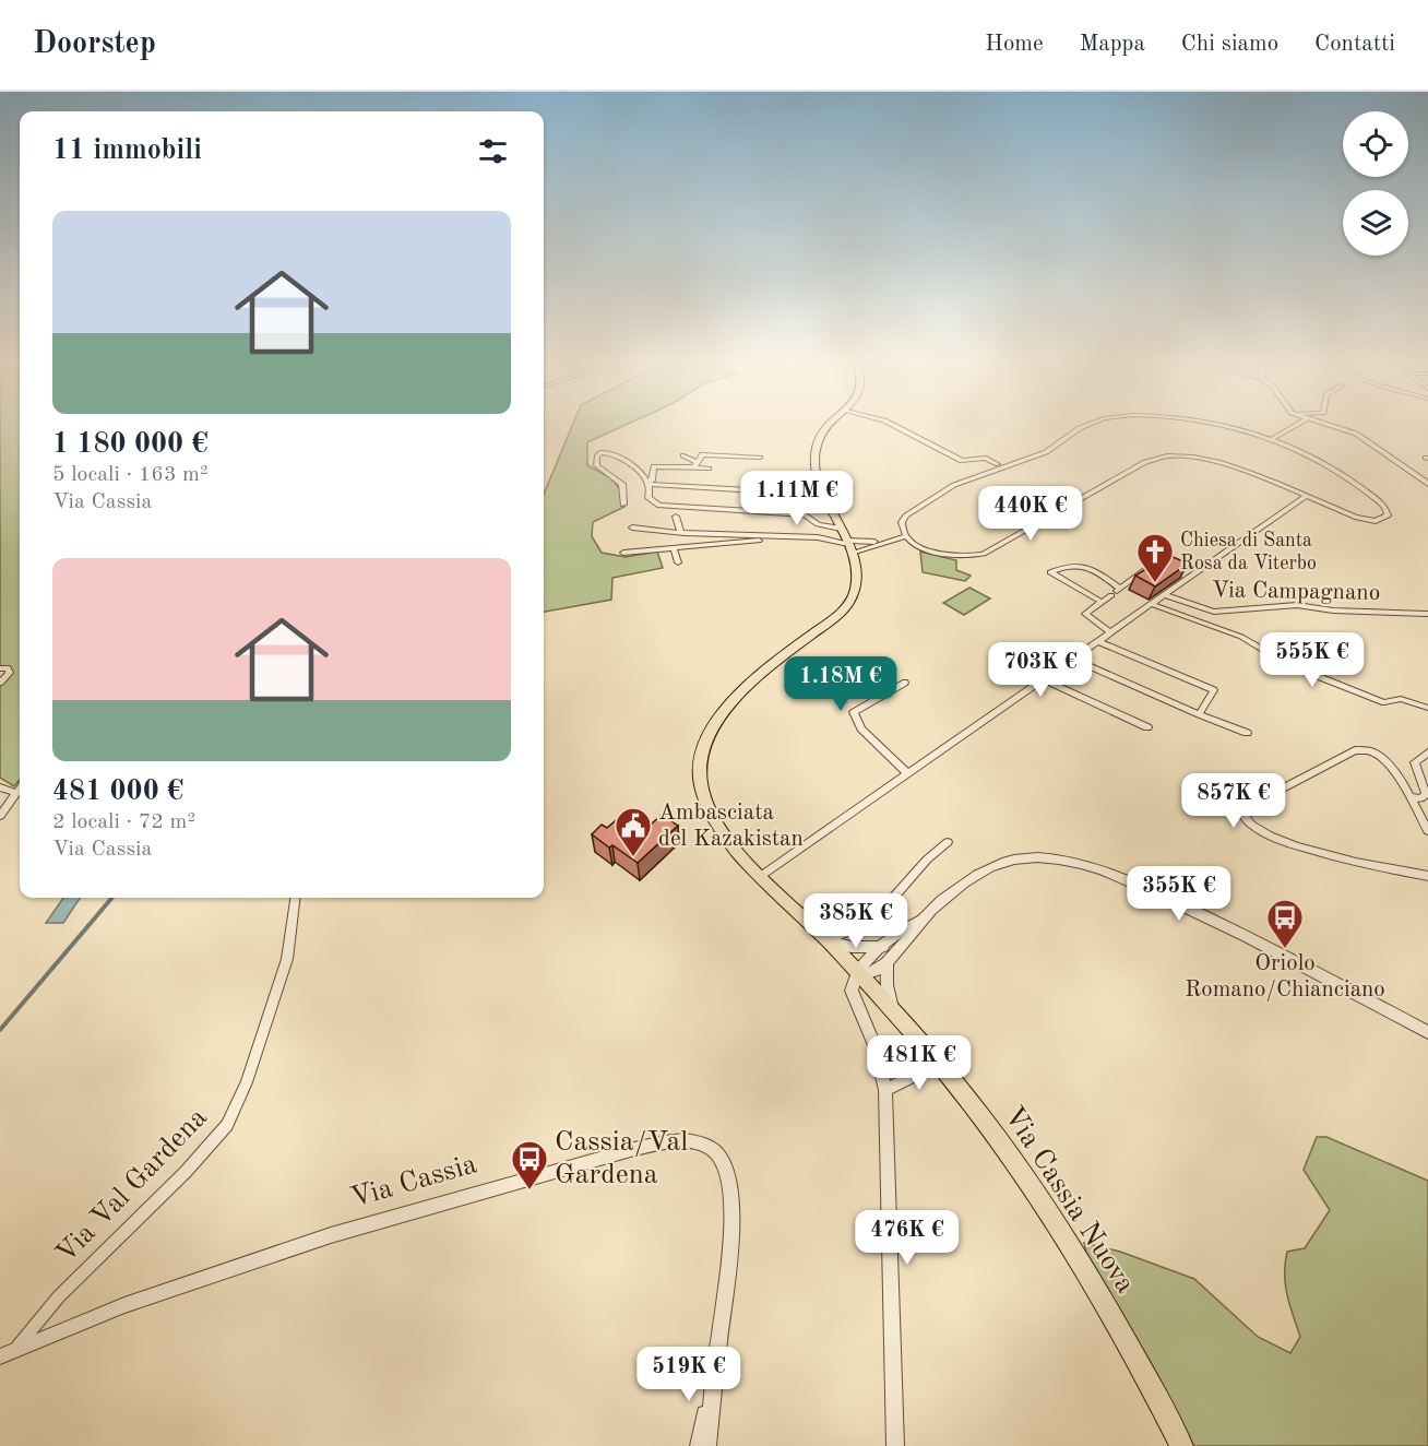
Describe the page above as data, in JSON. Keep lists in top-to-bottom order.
{
  "streets": {
    "main road": ["Via Cassia Nuova"],
    "street": ["Via Campagnano", "Via Cassia", "Via Val Gardena"]
  },
  "crossings": [
    ["Via Cassia", "Via Val Gardena"]
  ],
  "places": {
    "church": ["Chiesa di Santa Rosa da Viterbo"],
    "public building": ["Ambasciata del Kazakistan"],
    "bus stop": ["Oriolo Romano/Chianciano", "Cassia/Val Gardena"]
  },
  "page": {
    "header": "Doorstep",
    "nav": [
      "Home",
      "Mappa",
      "Chi siamo",
      "Contatti"
    ],
    "heading": "11 immobili",
    "list": [
      {
        "name": "1 180 000 €",
        "note": "5 locali · 163 m² · Via Cassia"
      },
      {
        "name": "481 000 €",
        "note": "2 locali · 72 m² · Via Cassia"
      }
    ],
    "price": [
      "1.11M €",
      "440K €",
      "555K €",
      "703K €",
      "1.18M €",
      "857K €",
      "355K €",
      "385K €",
      "481K €",
      "476K €",
      "519K €"
    ]
  }
}
